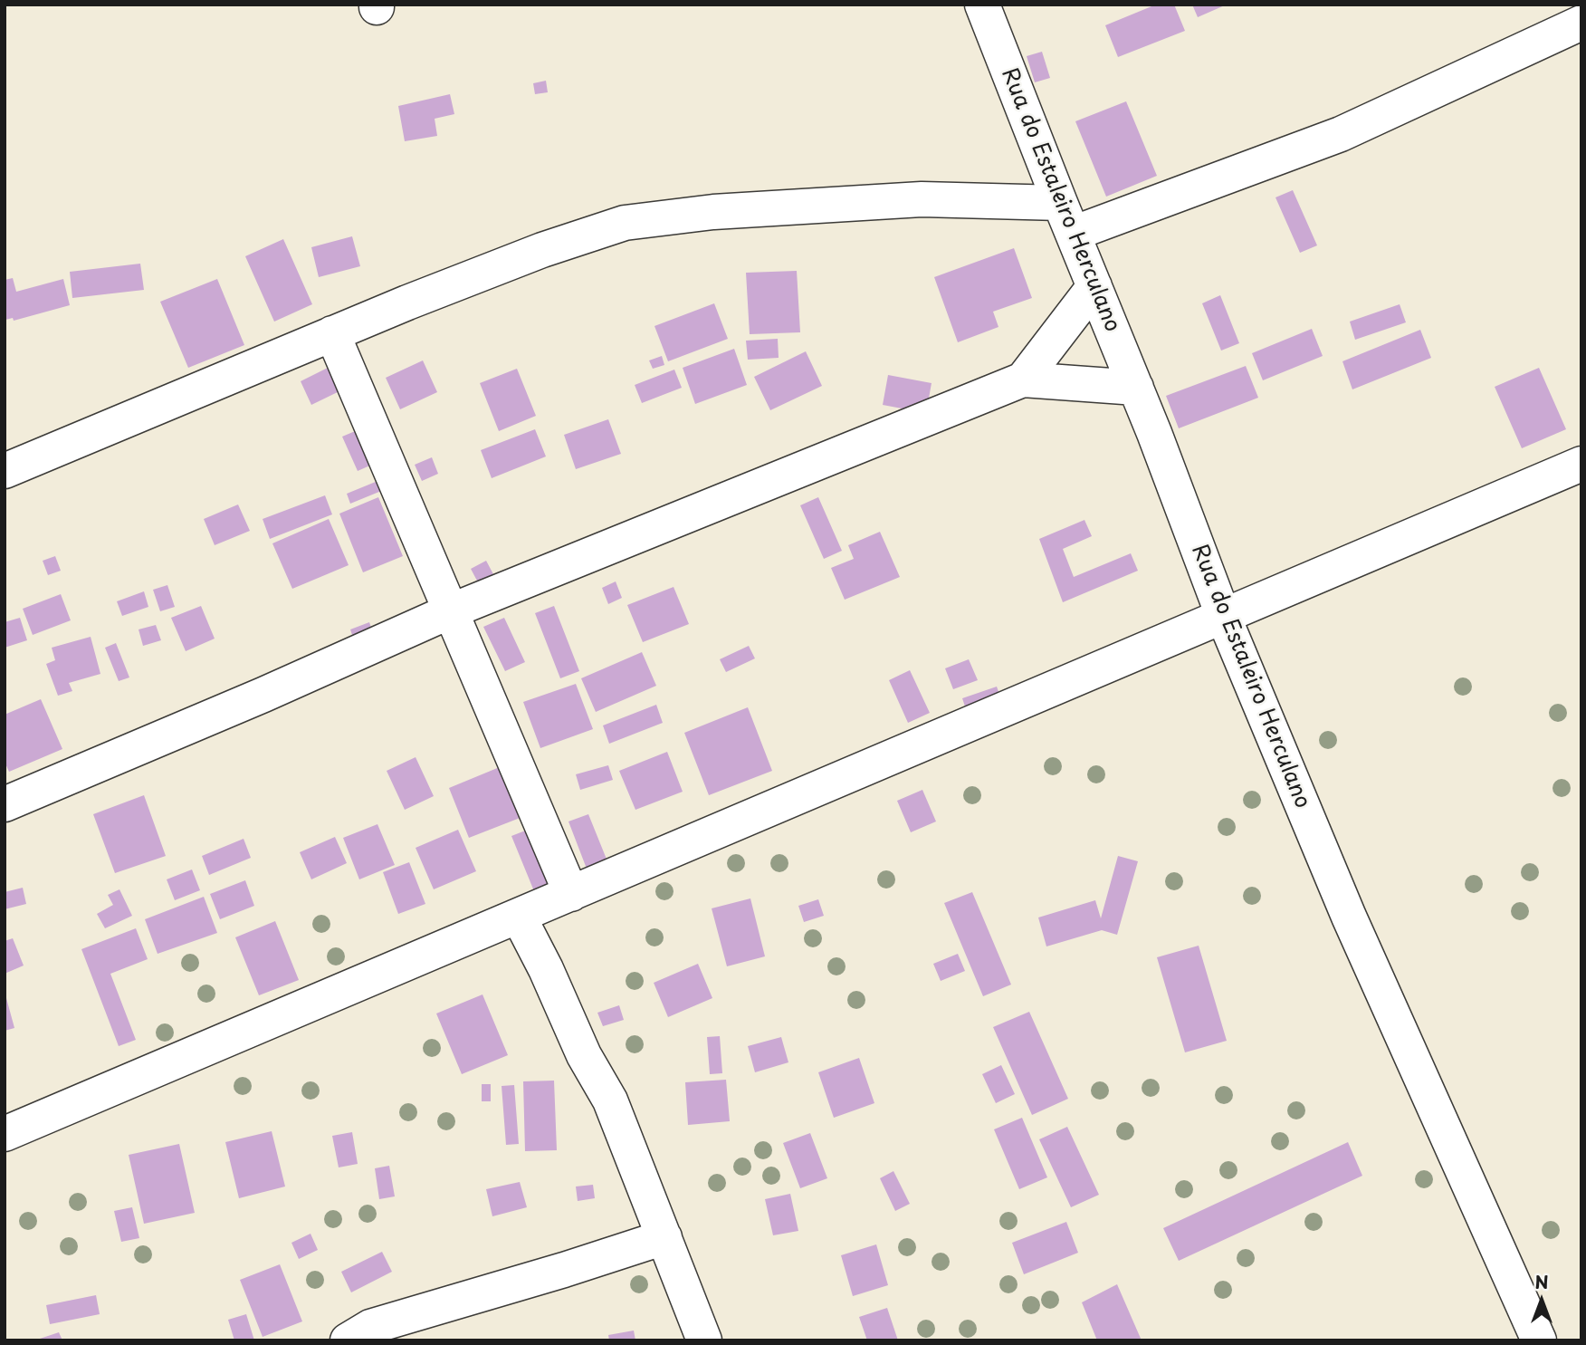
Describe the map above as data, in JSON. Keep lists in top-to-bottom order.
{
  "streets": {
    "street": ["Rua do Estaleiro Herculano"]
  },
  "north": "top"
}
